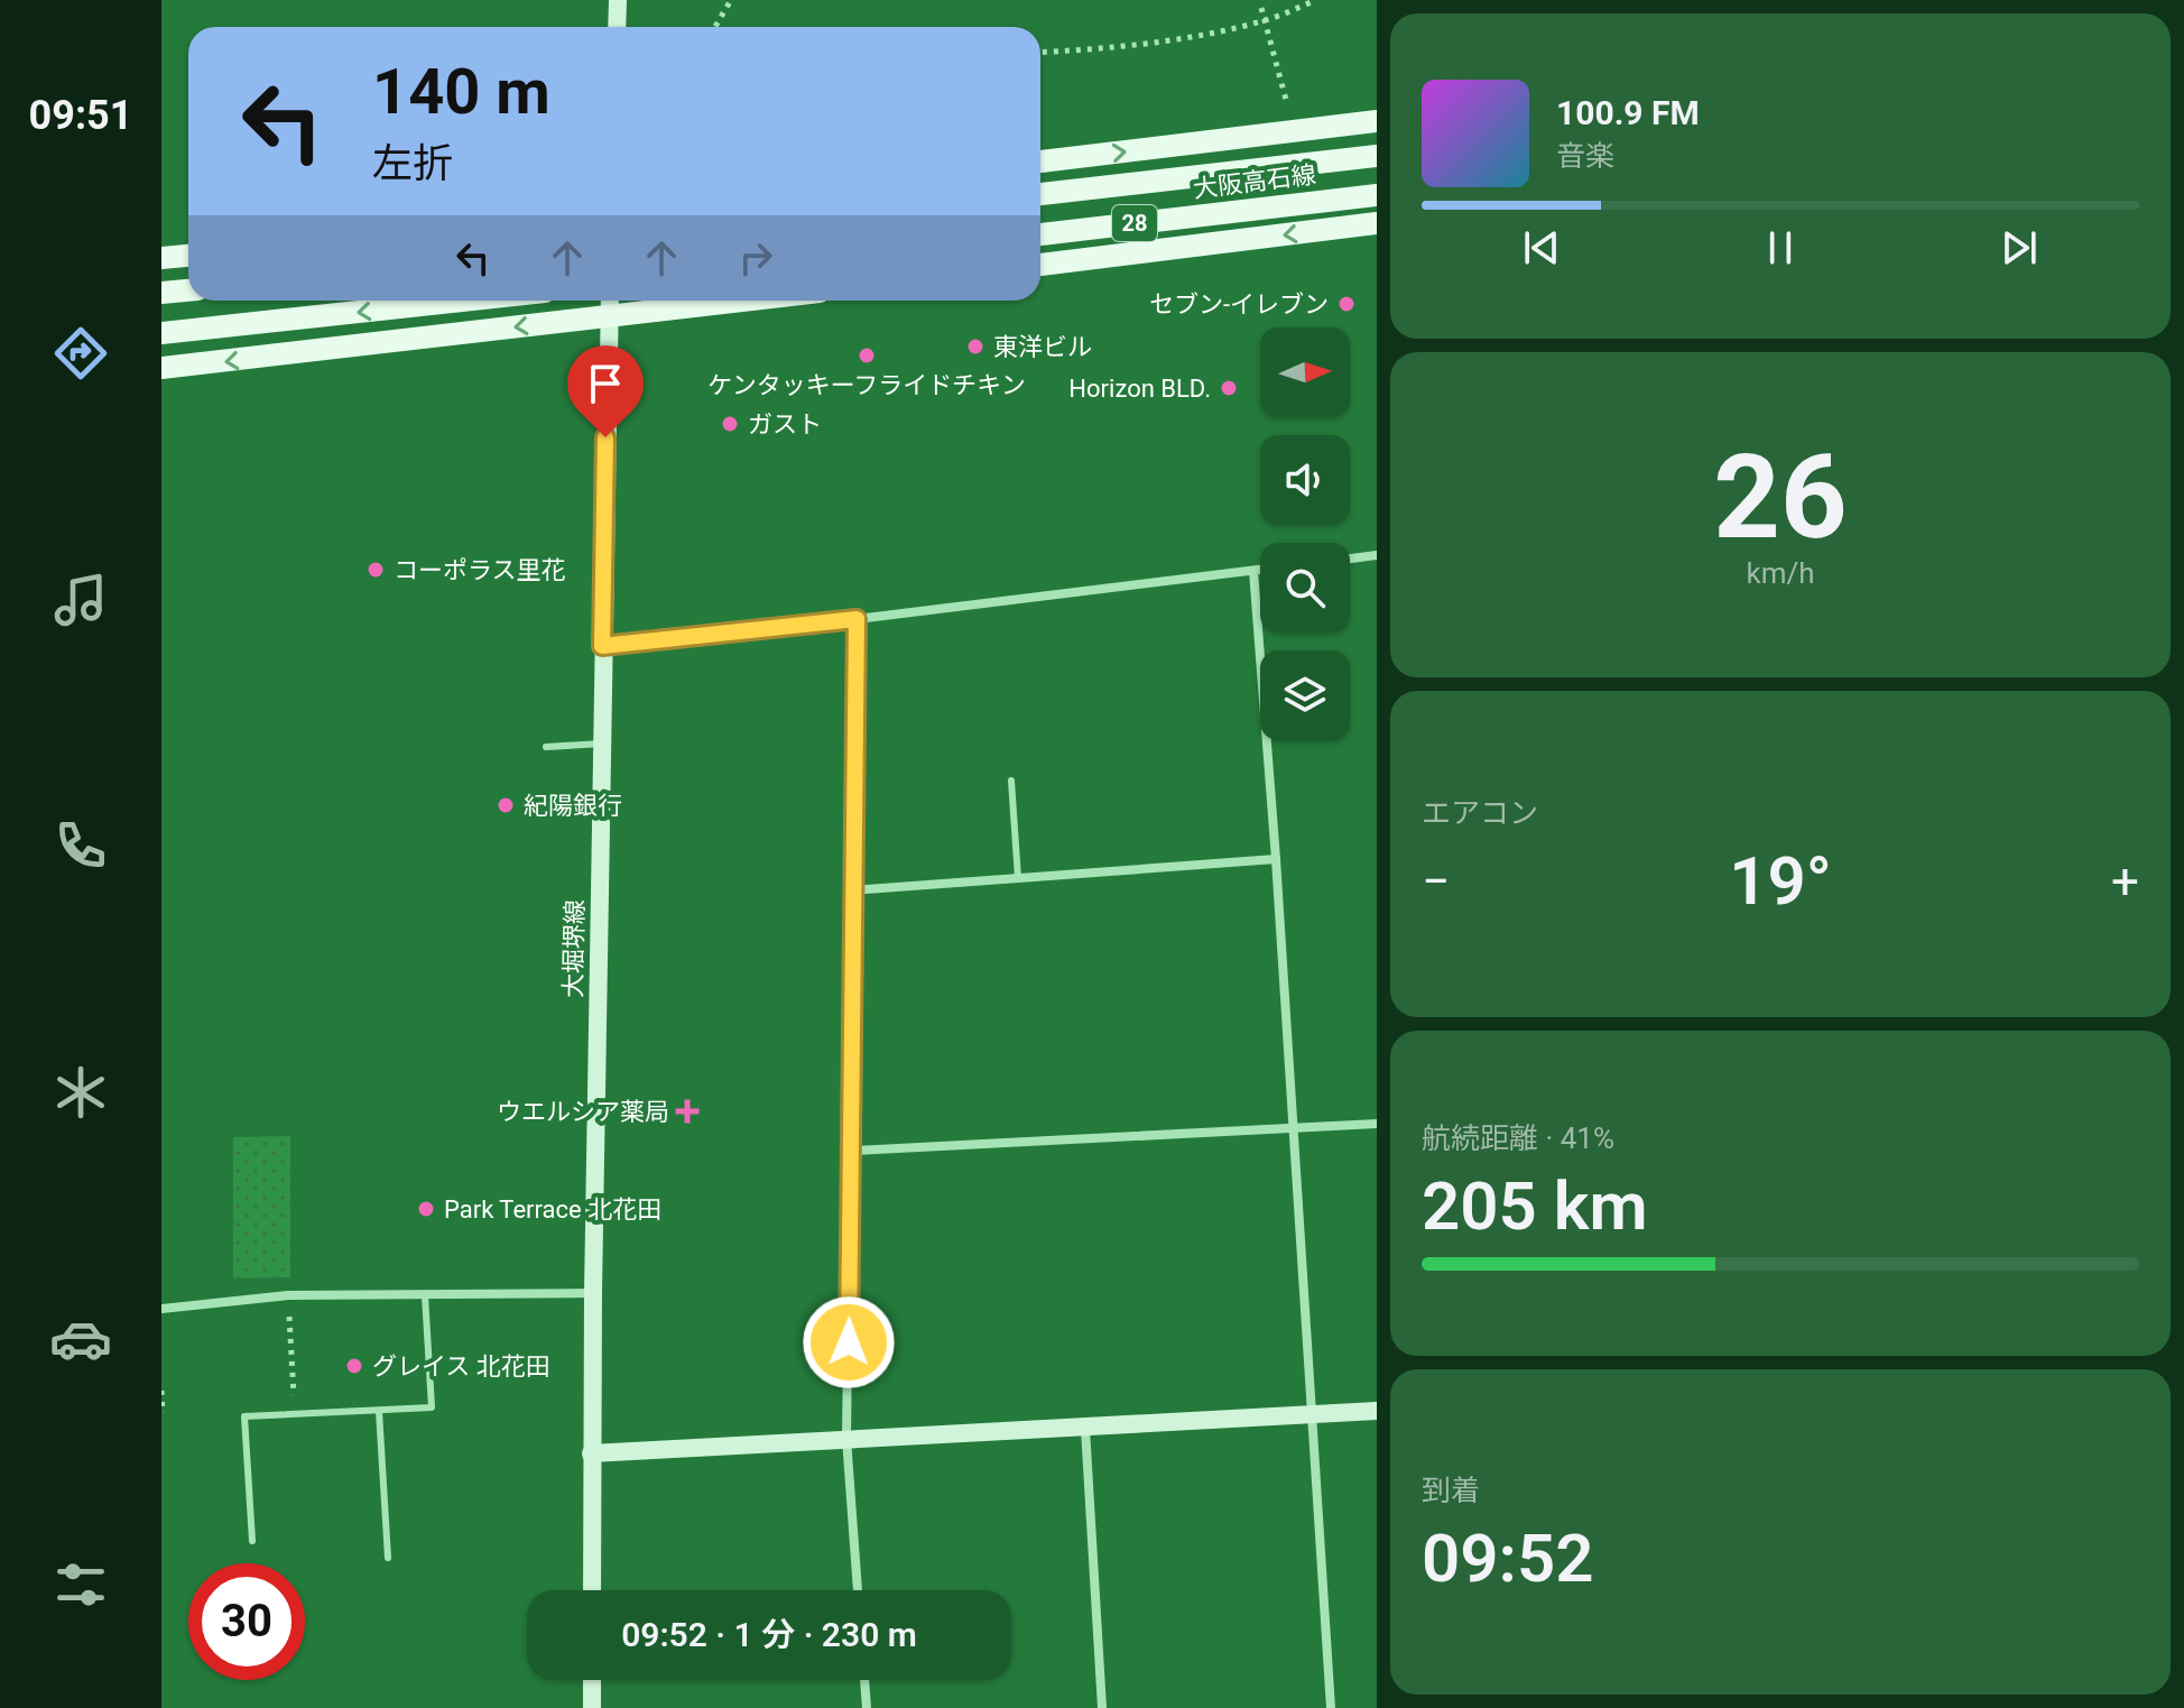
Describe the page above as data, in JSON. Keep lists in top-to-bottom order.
{
  "streets": {
    "main road": ["大阪高石線", "28", "大堀堺線"]
  },
  "places": {
    "other": [
      "セブン-イレブン",
      "東洋ビル",
      "ケンタッキーフライドチキン",
      "Horizon BLD.",
      "ガスト",
      "コーポラス里花",
      "紀陽銀行",
      "Park Terrace 北花田",
      "グレイス 北花田"
    ],
    "health": ["ウエルシア薬局"]
  },
  "north": "right",
  "page": {
    "tabs": "09:51",
    "turn": ["140 m", "左折"],
    "song": ["100.9 FM", "音楽"],
    "tile": [
      ["26", "km/h"],
      "エアコン",
      ["航続距離 · 41%", "205 km"],
      ["到着", "09:52"]
    ],
    "heat": ["−", "19°", "+"],
    "limit": "30",
    "trip": "09:52 · 1 分 · 230 m"
  }
}
